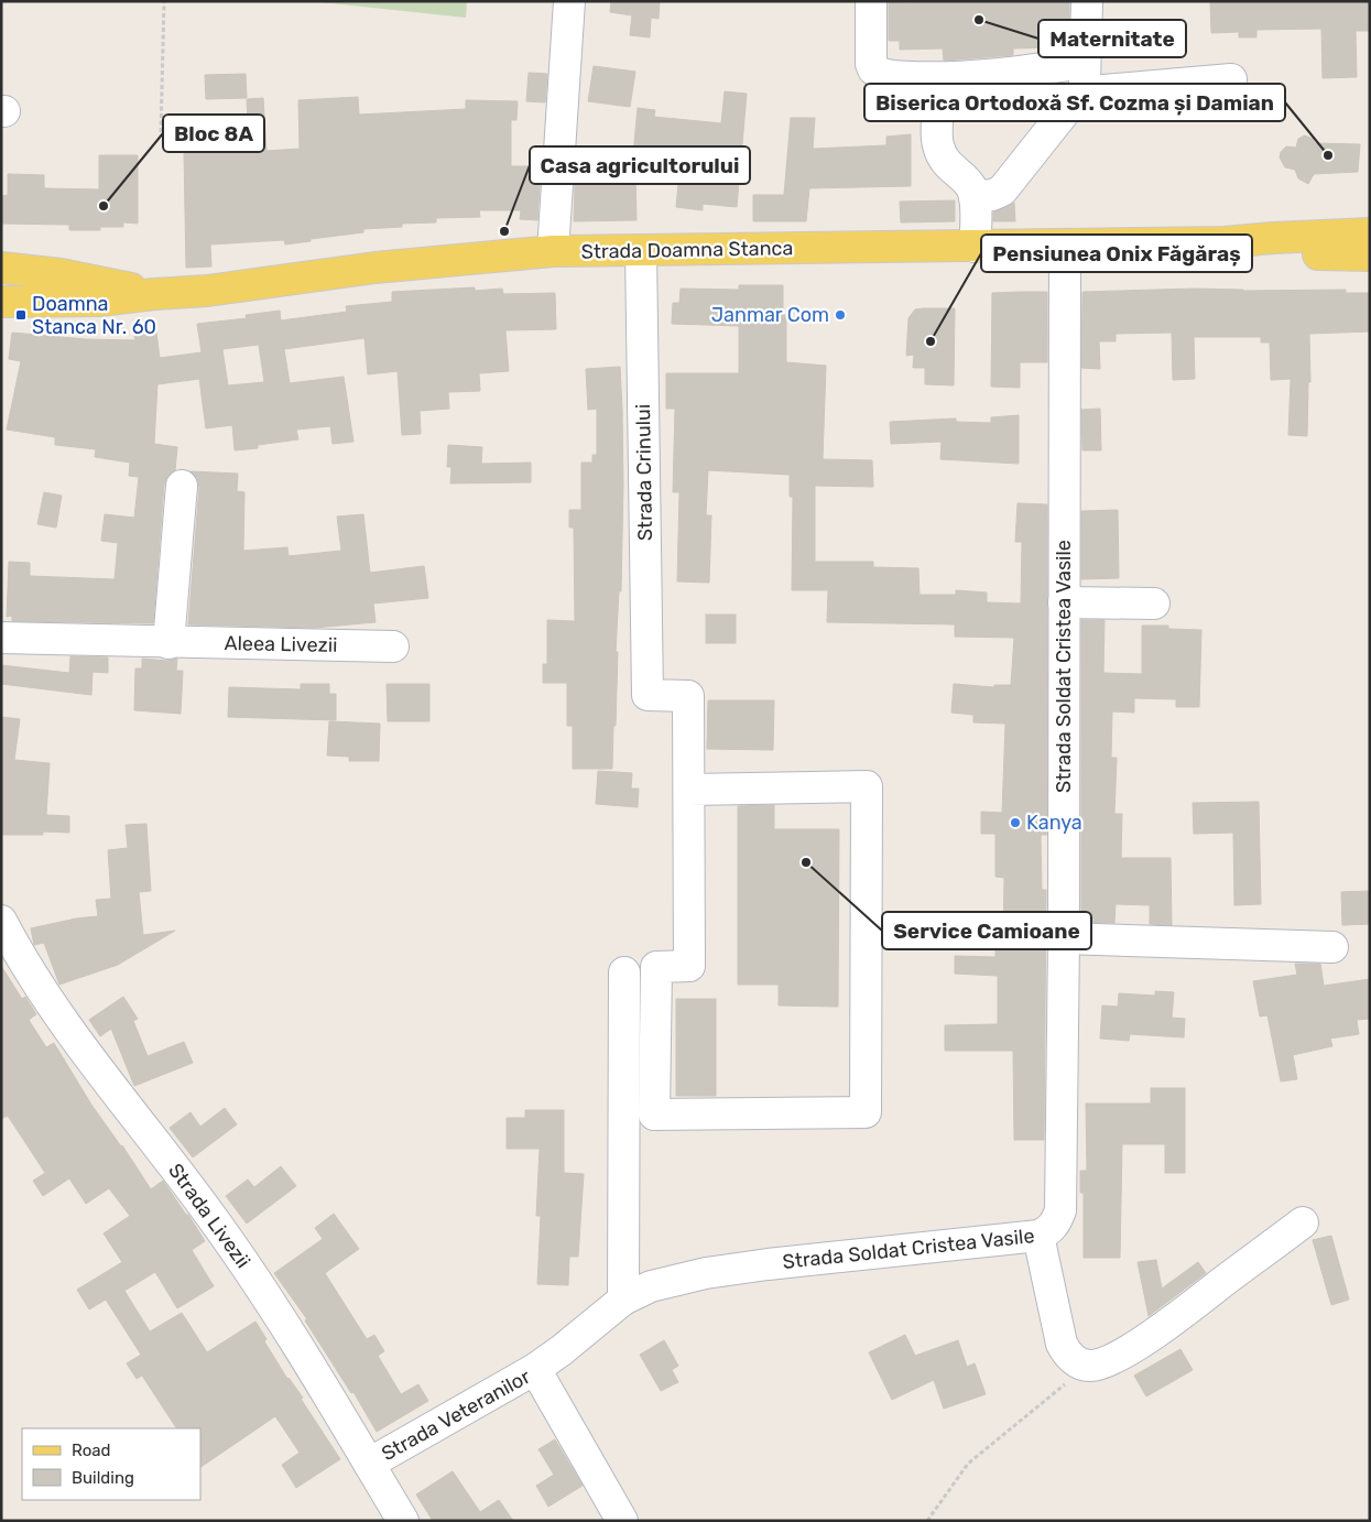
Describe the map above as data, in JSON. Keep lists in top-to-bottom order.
{
  "streets": {
    "main road": ["Strada Doamna Stanca"],
    "street": [
      "Strada Crinului",
      "Aleea Livezii",
      "Strada Soldat Cristea Vasile",
      "Strada Livezii",
      "Strada Veteranilor"
    ]
  },
  "crossings": [
    ["Strada Doamna Stanca", "Strada Crinului"],
    ["Strada Doamna Stanca", "Strada Soldat Cristea Vasile"],
    ["Strada Soldat Cristea Vasile", "Strada Veteranilor"],
    ["Strada Livezii", "Strada Veteranilor"]
  ],
  "places": {
    "other": [
      "Maternitate",
      "Biserica Ortodoxă Sf. Cozma și Damian",
      "Bloc 8A",
      "Casa agricultorului",
      "Janmar Com",
      "Pensiunea Onix Făgăraș",
      "Kanya",
      "Service Camioane"
    ],
    "transit": ["Doamna Stanca Nr. 60"]
  },
  "legend": ["Road", "Building"]
}
